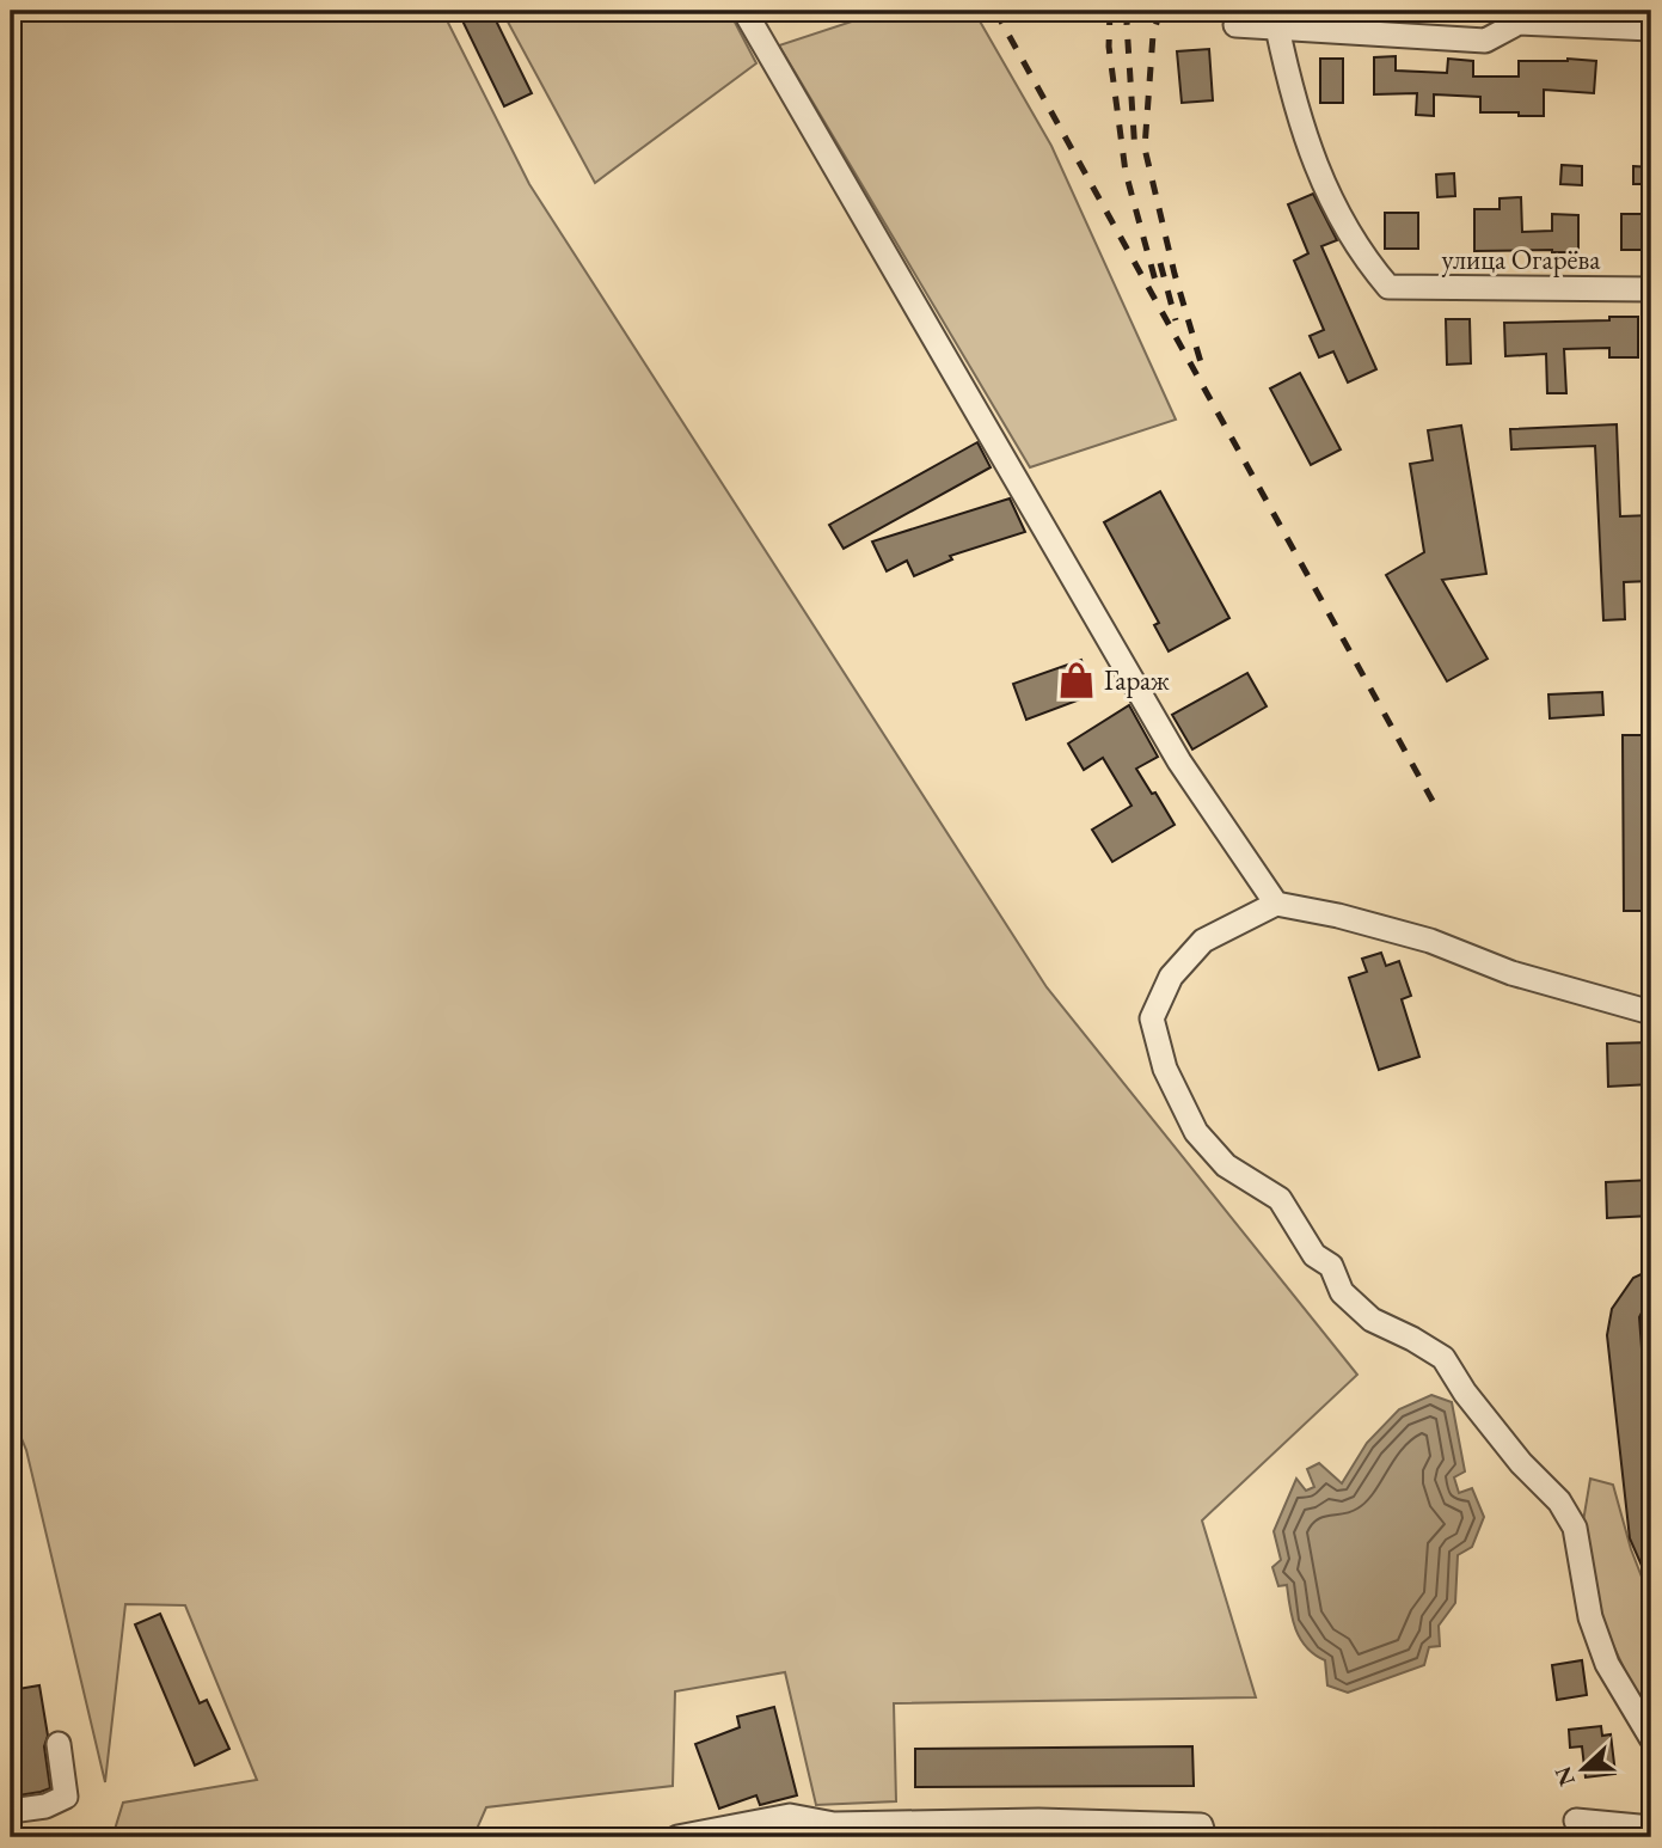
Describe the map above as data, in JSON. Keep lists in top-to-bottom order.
{
  "streets": {
    "street": ["улица Огарёва"]
  },
  "places": {
    "shop": ["Гараж"]
  },
  "north": "left"
}
